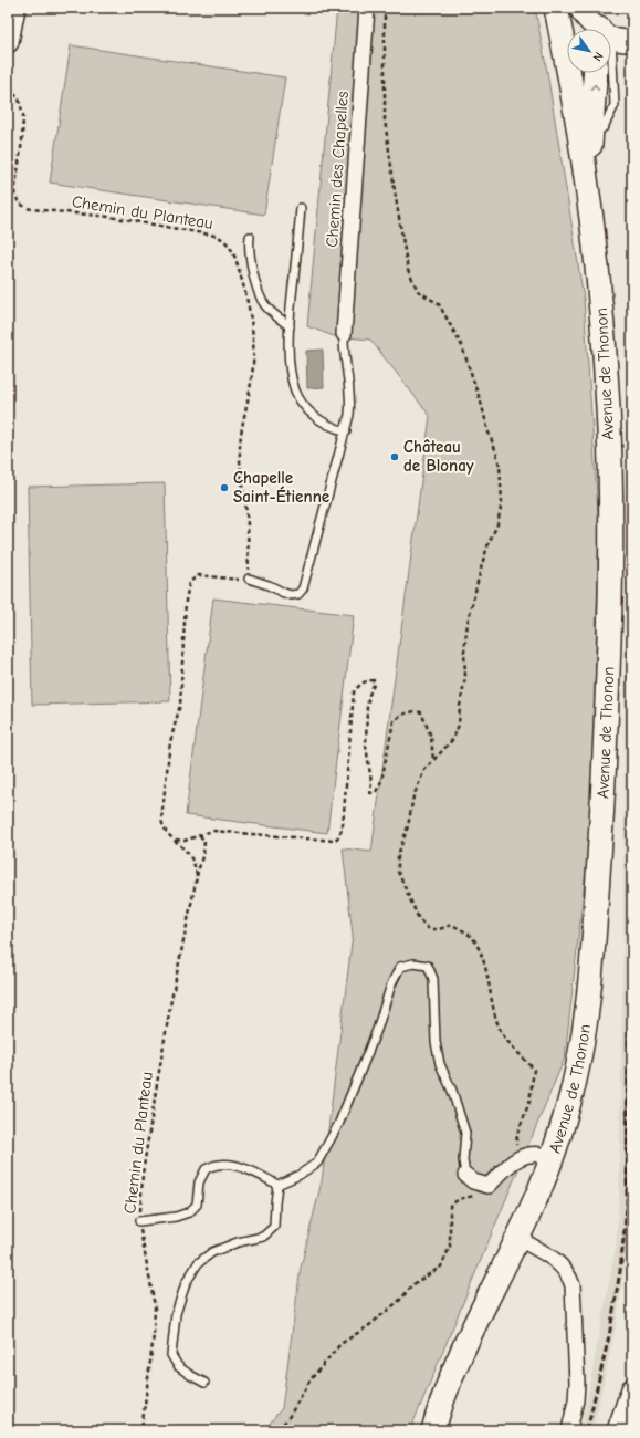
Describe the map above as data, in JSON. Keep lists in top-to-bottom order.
{
  "streets": {
    "main road": ["Avenue de Thonon"],
    "street": ["Chemin des Chapelles"],
    "path": ["Chemin du Planteau"]
  },
  "places": ["Château de Blonay", "Chapelle Saint-Étienne"],
  "north": "bottom right"
}
